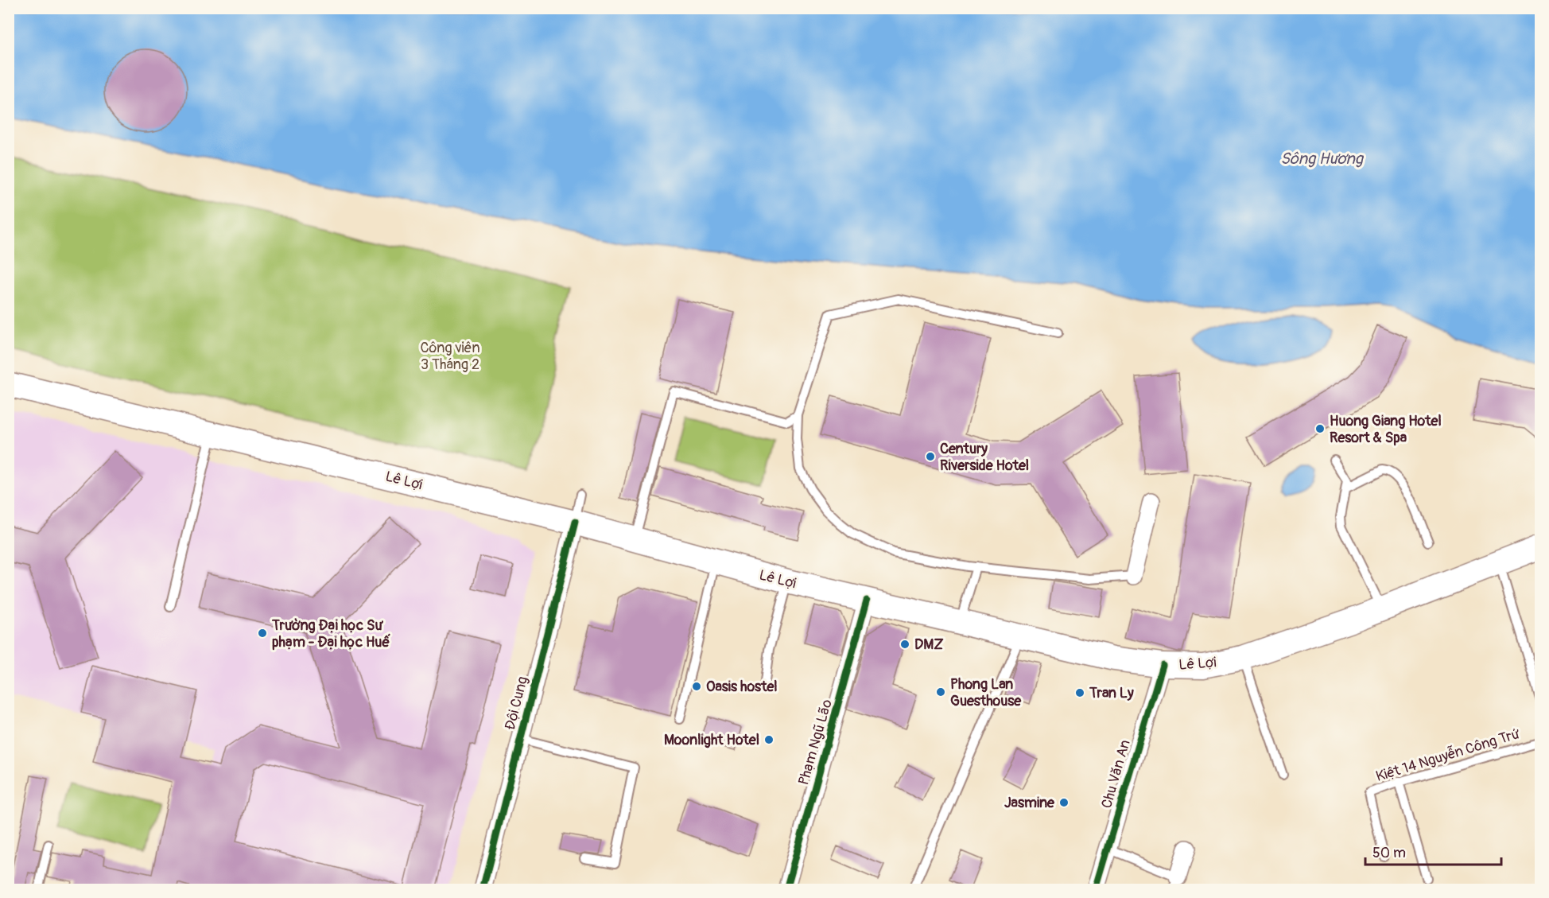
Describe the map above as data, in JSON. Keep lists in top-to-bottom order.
{
  "streets": {
    "main road": ["Lê Lợi"],
    "street": ["Đội Cung", "Phạm Ngũ Lão", "Chu Văn An"],
    "lane": ["Kiệt 14 Nguyễn Công Trứ"]
  },
  "crossings": [
    ["Lê Lợi", "Đội Cung"],
    ["Lê Lợi", "Phạm Ngũ Lão"],
    ["Lê Lợi", "Chu Văn An"]
  ],
  "water": ["Sông Hương"],
  "parks": ["Công viên 3 Tháng 2"],
  "places": [
    "Huong Giang Hotel Resort & Spa",
    "Century Riverside Hotel",
    "Trường Đại học Sư phạm - Đại học Huế",
    "DMZ",
    "Oasis hostel",
    "Phong Lan Guesthouse",
    "Tran Ly",
    "Moonlight Hotel",
    "Jasmine"
  ],
  "scale_bar": "50 m"
}
